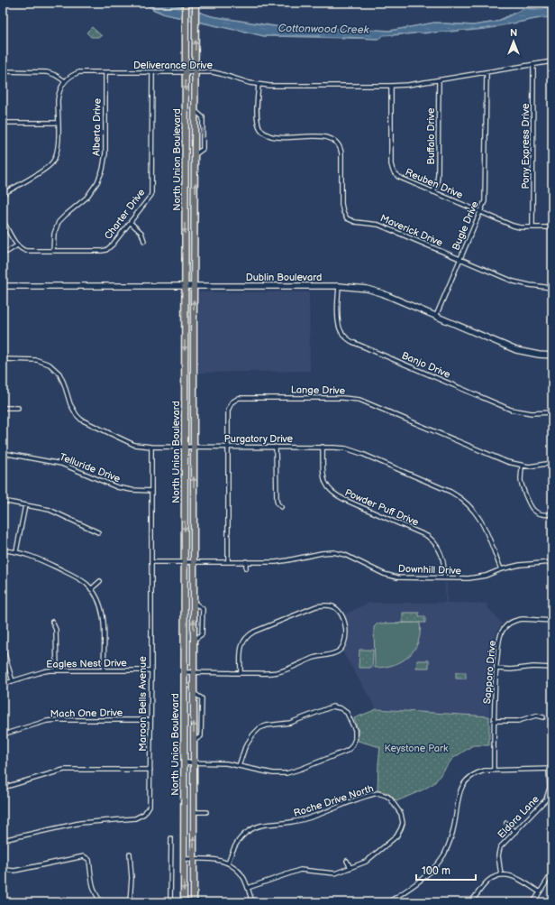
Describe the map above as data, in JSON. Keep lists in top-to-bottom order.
{
  "streets": {
    "main road": ["North Union Boulevard", "Dublin Boulevard"],
    "street": [
      "Deliverance Drive",
      "Alberta Drive",
      "Buffalo Drive",
      "Pony Express Drive",
      "Reuben Drive",
      "Charter Drive",
      "Bugle Drive",
      "Maverick Drive",
      "Banjo Drive",
      "Lange Drive",
      "Purgatory Drive",
      "Telluride Drive",
      "Powder Puff Drive",
      "Downhill Drive",
      "Eagles Nest Drive",
      "Sapporo Drive",
      "Maroon Bells Avenue",
      "Mach One Drive",
      "Roche Drive North",
      "Eldora Lane"
    ]
  },
  "crossings": [
    ["Deliverance Drive", "Alberta Drive"],
    ["Deliverance Drive", "Buffalo Drive"],
    ["Deliverance Drive", "Pony Express Drive"],
    ["Deliverance Drive", "North Union Boulevard"],
    ["Deliverance Drive", "Reuben Drive"],
    ["Deliverance Drive", "Charter Drive"],
    ["Deliverance Drive", "Bugle Drive"],
    ["Alberta Drive", "Charter Drive"],
    ["Buffalo Drive", "Reuben Drive"],
    ["Pony Express Drive", "Reuben Drive"],
    ["North Union Boulevard", "Dublin Boulevard"],
    ["North Union Boulevard", "Purgatory Drive"],
    ["North Union Boulevard", "Downhill Drive"],
    ["Reuben Drive", "Bugle Drive"],
    ["Bugle Drive", "Maverick Drive"],
    ["Bugle Drive", "Dublin Boulevard"],
    ["Dublin Boulevard", "Banjo Drive"],
    ["Lange Drive", "Purgatory Drive"],
    ["Lange Drive", "Downhill Drive"],
    ["Purgatory Drive", "Powder Puff Drive"],
    ["Purgatory Drive", "Downhill Drive"],
    ["Purgatory Drive", "Maroon Bells Avenue"],
    ["Telluride Drive", "Maroon Bells Avenue"],
    ["Powder Puff Drive", "Downhill Drive"],
    ["Downhill Drive", "Maroon Bells Avenue"],
    ["Eagles Nest Drive", "Maroon Bells Avenue"],
    ["Maroon Bells Avenue", "Mach One Drive"]
  ],
  "water": ["Cottonwood Creek"],
  "parks": ["Keystone Park"],
  "scale_bar": "100 m",
  "north": "top"
}
